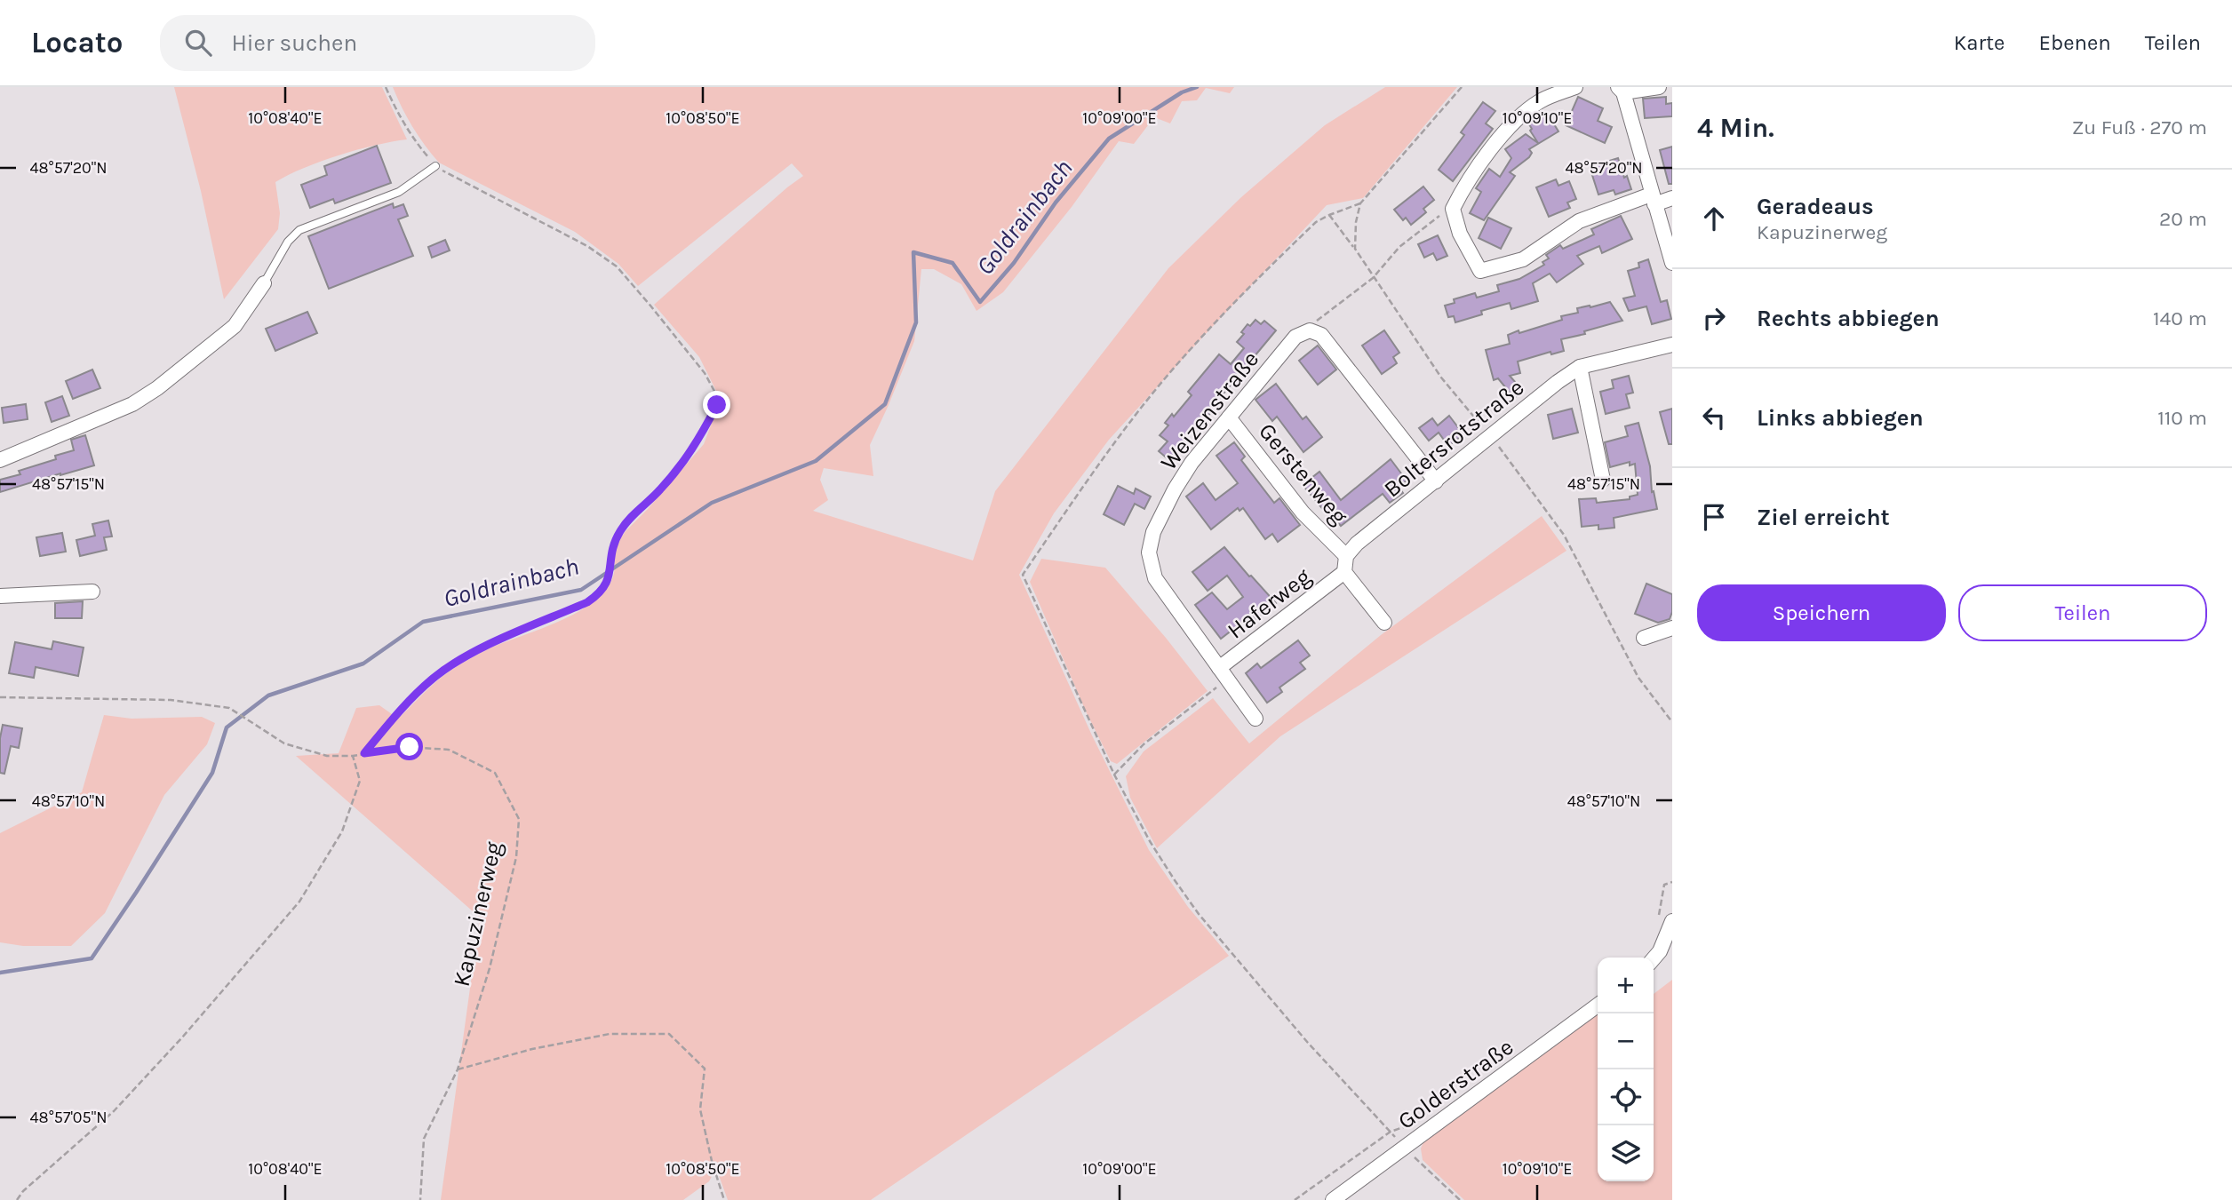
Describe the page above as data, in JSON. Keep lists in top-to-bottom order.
{
  "streets": {
    "street": [
      "Weizenstraße",
      "Boltersrotstraße",
      "Gerstenweg",
      "Haferweg",
      "Golderstraße"
    ],
    "path": ["Kapuzinerweg"]
  },
  "crossings": [
    ["Weizenstraße", "Gerstenweg"],
    ["Weizenstraße", "Haferweg"],
    ["Boltersrotstraße", "Gerstenweg"]
  ],
  "water": ["Goldrainbach"],
  "page": {
    "header": "Locato",
    "search": "Hier suchen",
    "nav": ["Karte", "Ebenen", "Teilen"],
    "heading": ["4 Min.", "Zu Fuß · 270 m"],
    "list": [
      ["Geradeaus", "Kapuzinerweg", "20 m"],
      ["Rechts abbiegen", "140 m"],
      ["Links abbiegen", "110 m"],
      "Ziel erreicht"
    ],
    "buttons": ["Speichern", "Teilen"],
    "map_buttons": ["+", "−"]
  },
  "coordinates": [
    "10°08'40\"E",
    "10°08'50\"E",
    "10°09'00\"E",
    "10°09'10\"E",
    "48°57'20\"N",
    "48°57'15\"N",
    "48°57'10\"N",
    "48°57'05\"N"
  ]
}
